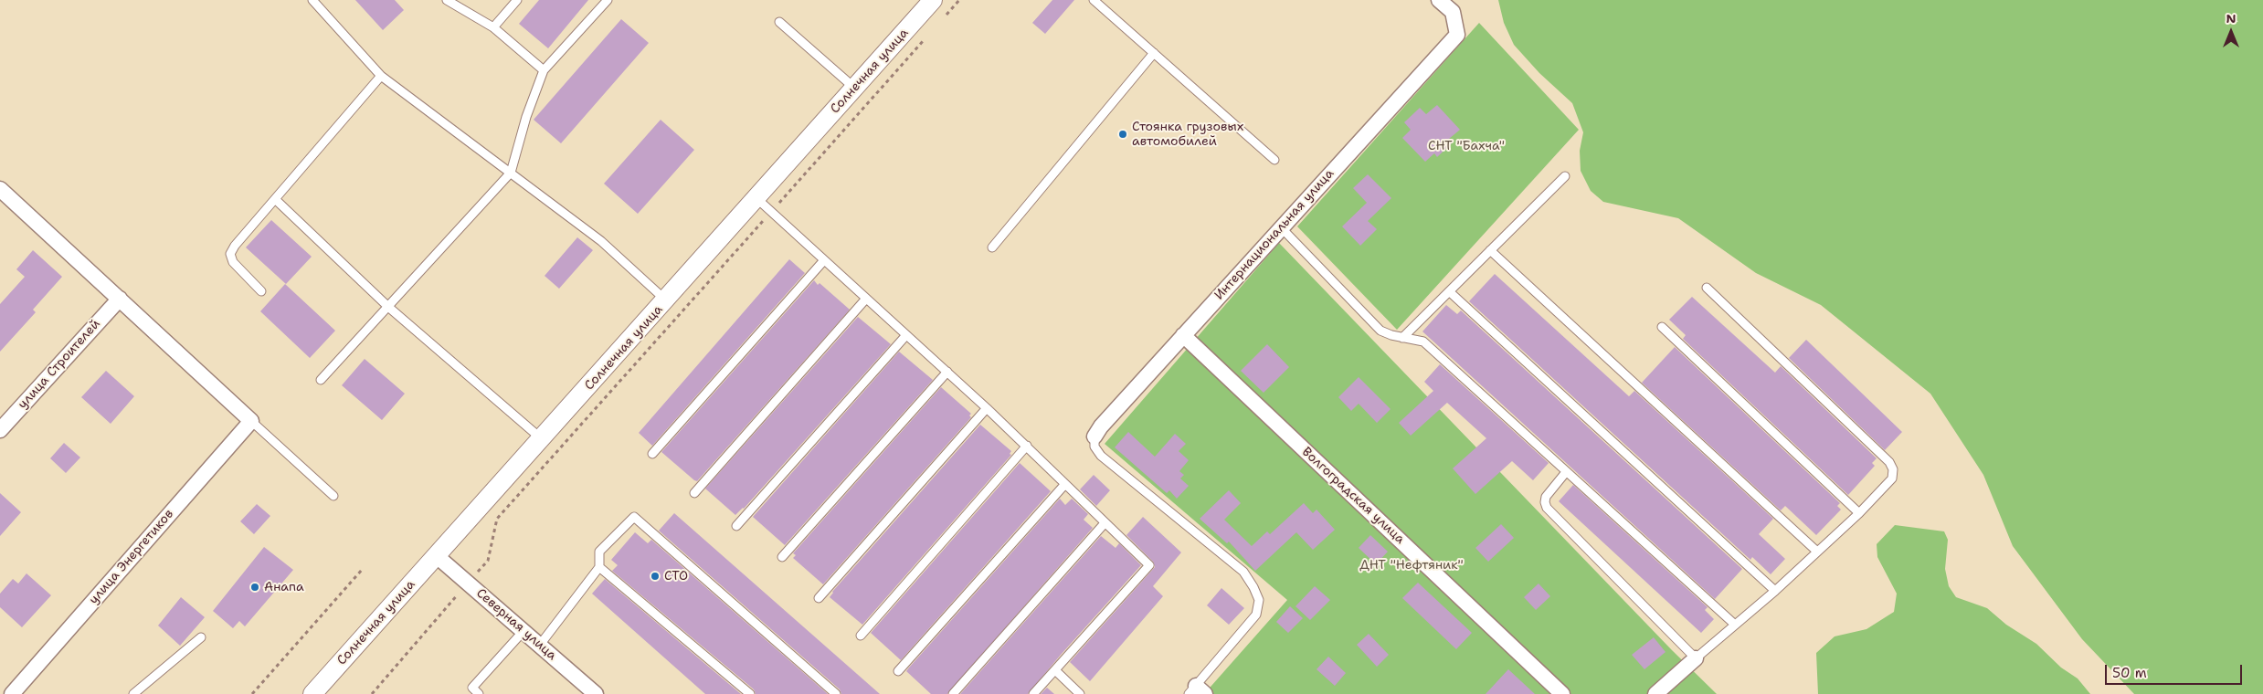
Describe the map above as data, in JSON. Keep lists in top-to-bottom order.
{
  "streets": {
    "street": [
      "Солнечная улица",
      "Интернациональная улица",
      "улица Строителей",
      "Волгоградская улица",
      "улица Энергетиков",
      "Северная улица"
    ]
  },
  "crossings": [
    ["Солнечная улица", "Северная улица"],
    ["Интернациональная улица", "Волгоградская улица"]
  ],
  "parks": ["СНТ \"Бахча\"", "ДНТ \"Нефтяник\""],
  "places": ["Стоянка грузовых автомобилей", "СТО", "Анапа"],
  "scale_bar": "50 m",
  "north": "top"
}
